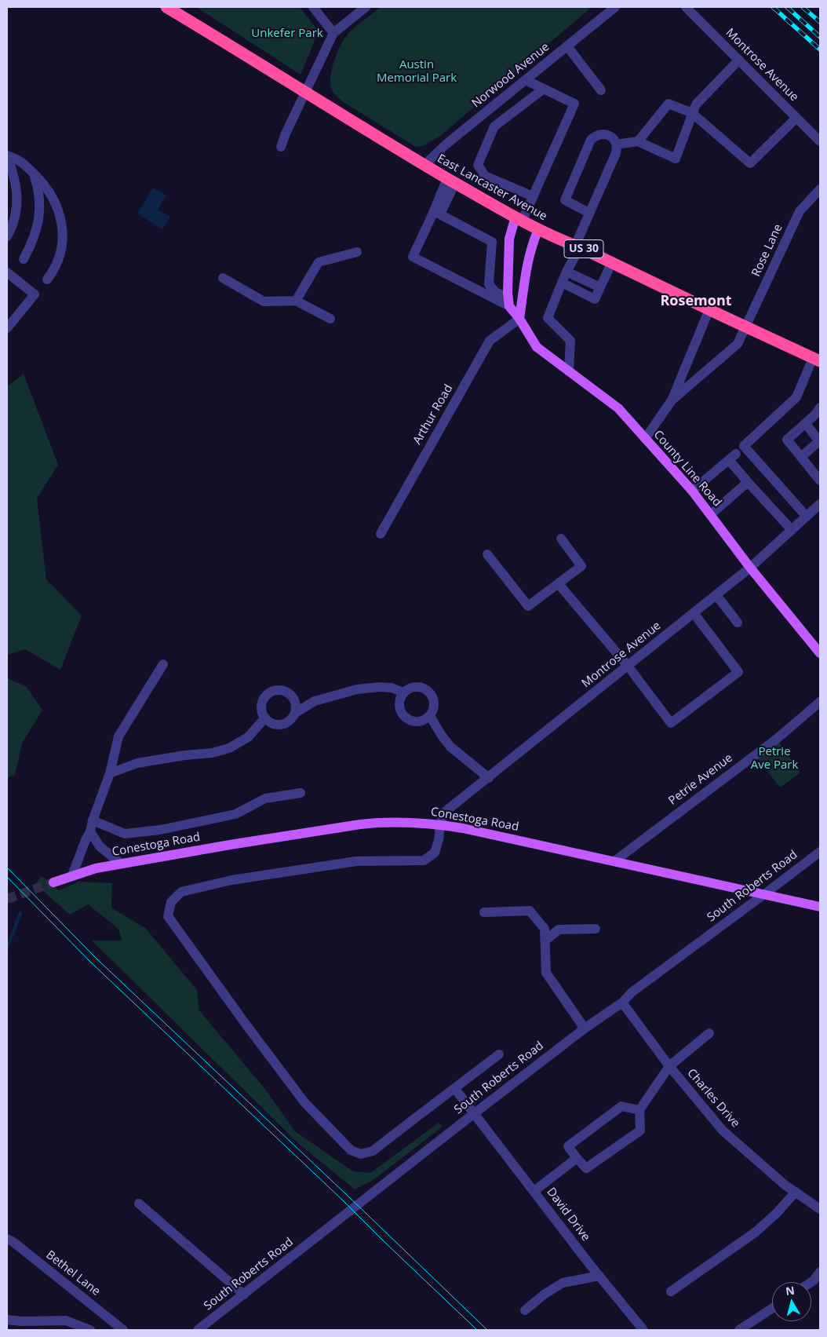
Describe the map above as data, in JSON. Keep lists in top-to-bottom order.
{
  "streets": {
    "highway": ["East Lancaster Avenue", "US 30"],
    "main road": ["County Line Road", "Conestoga Road"],
    "street": [
      "Montrose Avenue",
      "Norwood Avenue",
      "Rose Lane",
      "Arthur Road",
      "Petrie Avenue",
      "South Roberts Road",
      "Charles Drive",
      "David Drive",
      "Bethel Lane"
    ]
  },
  "crossings": [
    ["Montrose Avenue", "County Line Road"],
    ["Montrose Avenue", "Conestoga Road"],
    ["Norwood Avenue", "East Lancaster Avenue"],
    ["East Lancaster Avenue", "Rose Lane"],
    ["Arthur Road", "County Line Road"],
    ["Petrie Avenue", "Conestoga Road"],
    ["Conestoga Road", "South Roberts Road"],
    ["South Roberts Road", "Charles Drive"],
    ["South Roberts Road", "David Drive"]
  ],
  "districts": ["Rosemont"],
  "parks": ["Unkefer Park", "Austin Memorial Park", "Petrie Ave Park"],
  "north": "top"
}
